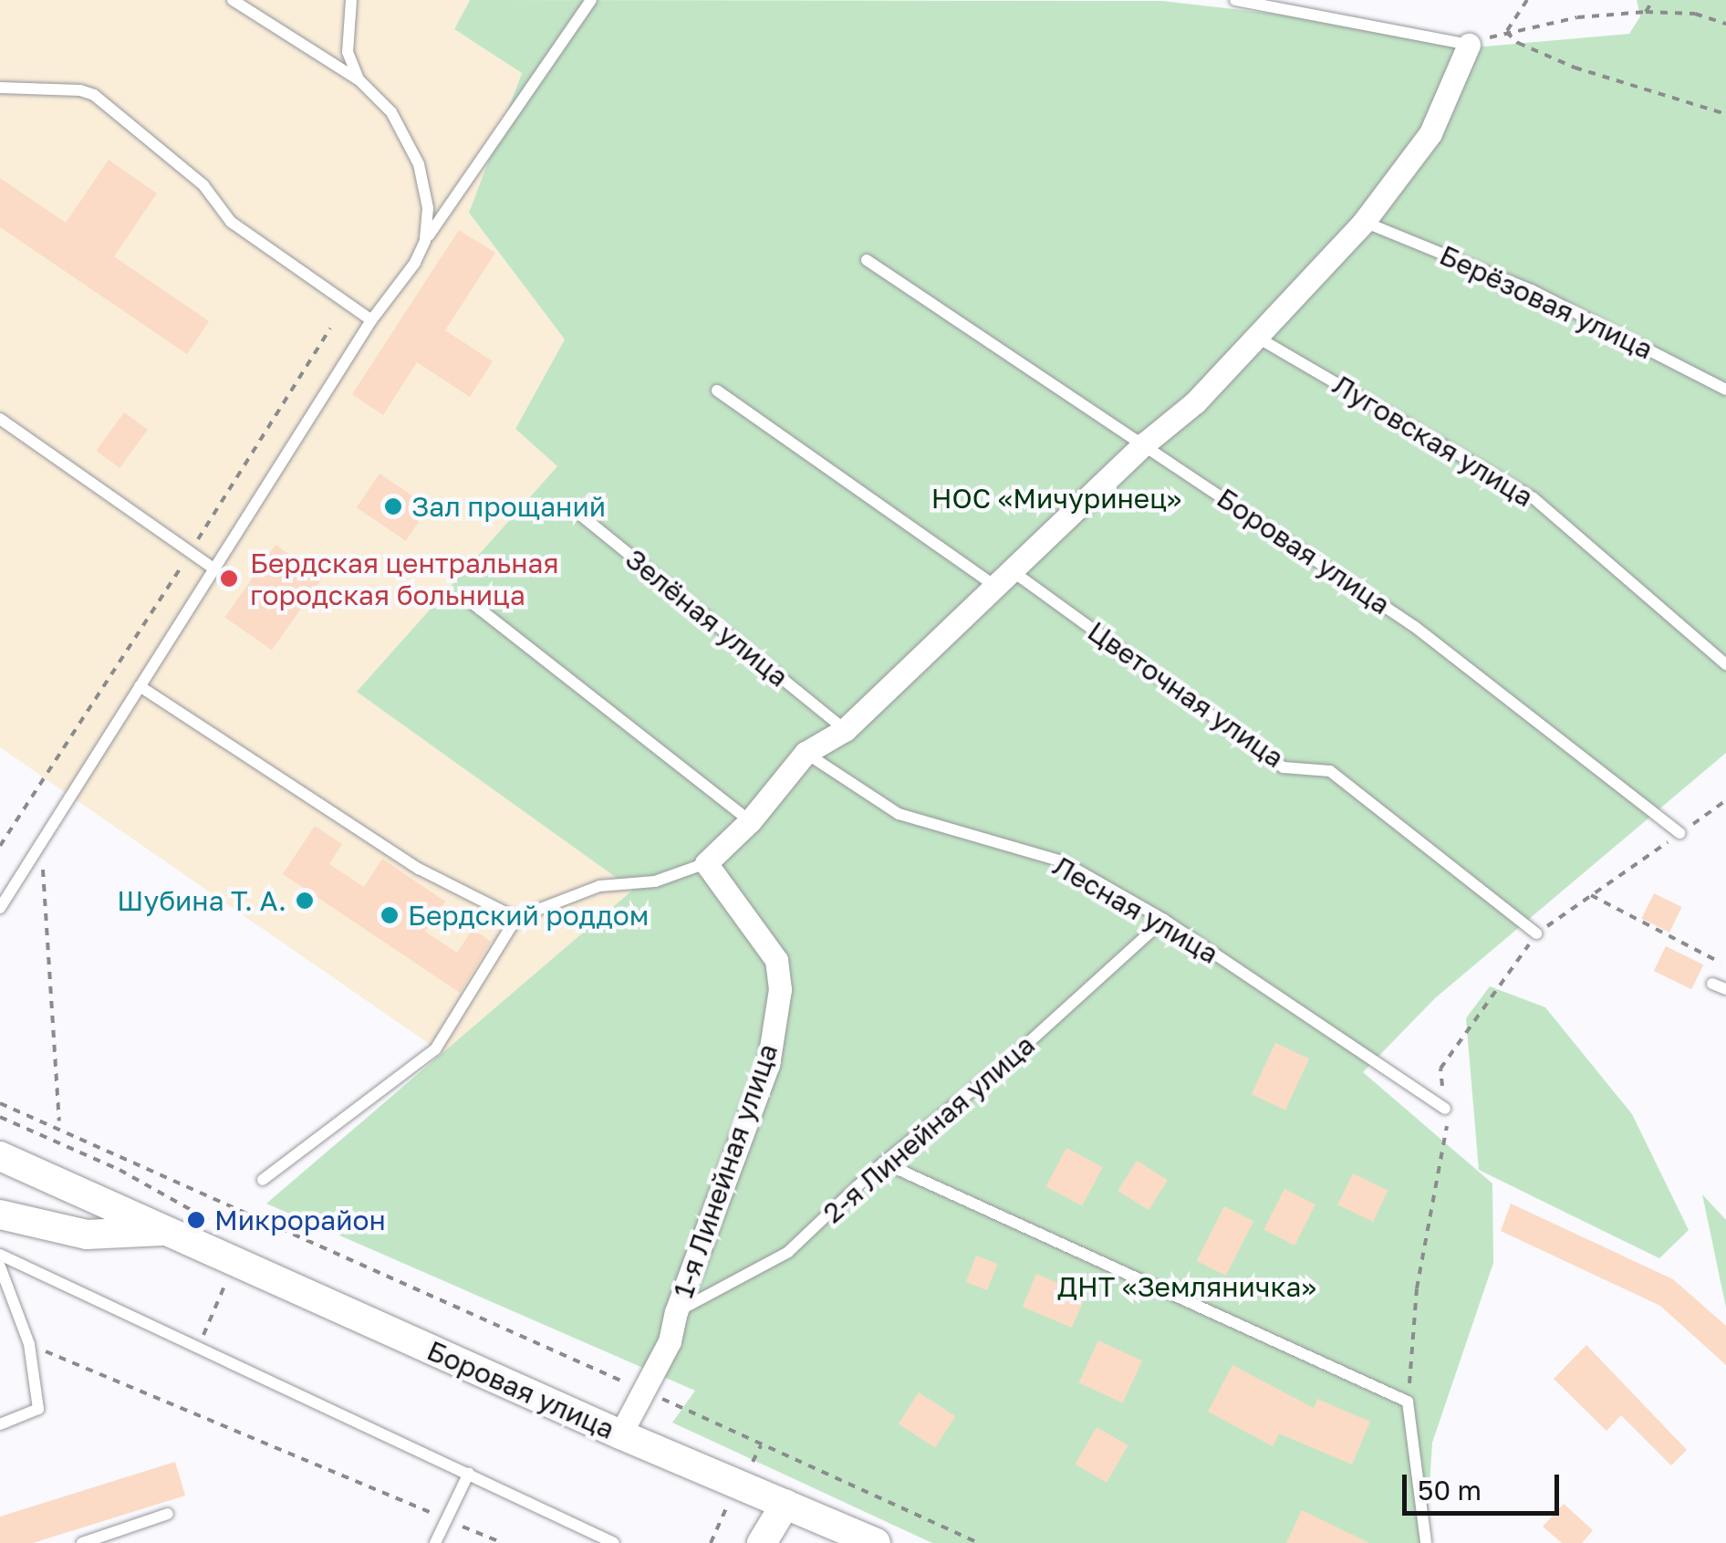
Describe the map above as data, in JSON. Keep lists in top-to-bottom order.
{
  "streets": {
    "street": ["Боровая улица", "1-я Линейная улица"],
    "lane": [
      "Берёзовая улица",
      "Луговская улица",
      "Зелёная улица",
      "Цветочная улица",
      "Лесная улица",
      "2-я Линейная улица"
    ]
  },
  "crossings": [
    ["Боровая улица", "1-я Линейная улица"],
    ["Лесная улица", "2-я Линейная улица"],
    ["2-я Линейная улица", "1-я Линейная улица"]
  ],
  "parks": ["НОС «Мичуринец»", "ДНТ «Земляничка»"],
  "places": [
    "Зал прощаний",
    "Бердская центральная городская больница",
    "Шубина Т. А.",
    "Бердский роддом",
    "Микрорайон"
  ],
  "scale_bar": "50 m"
}
